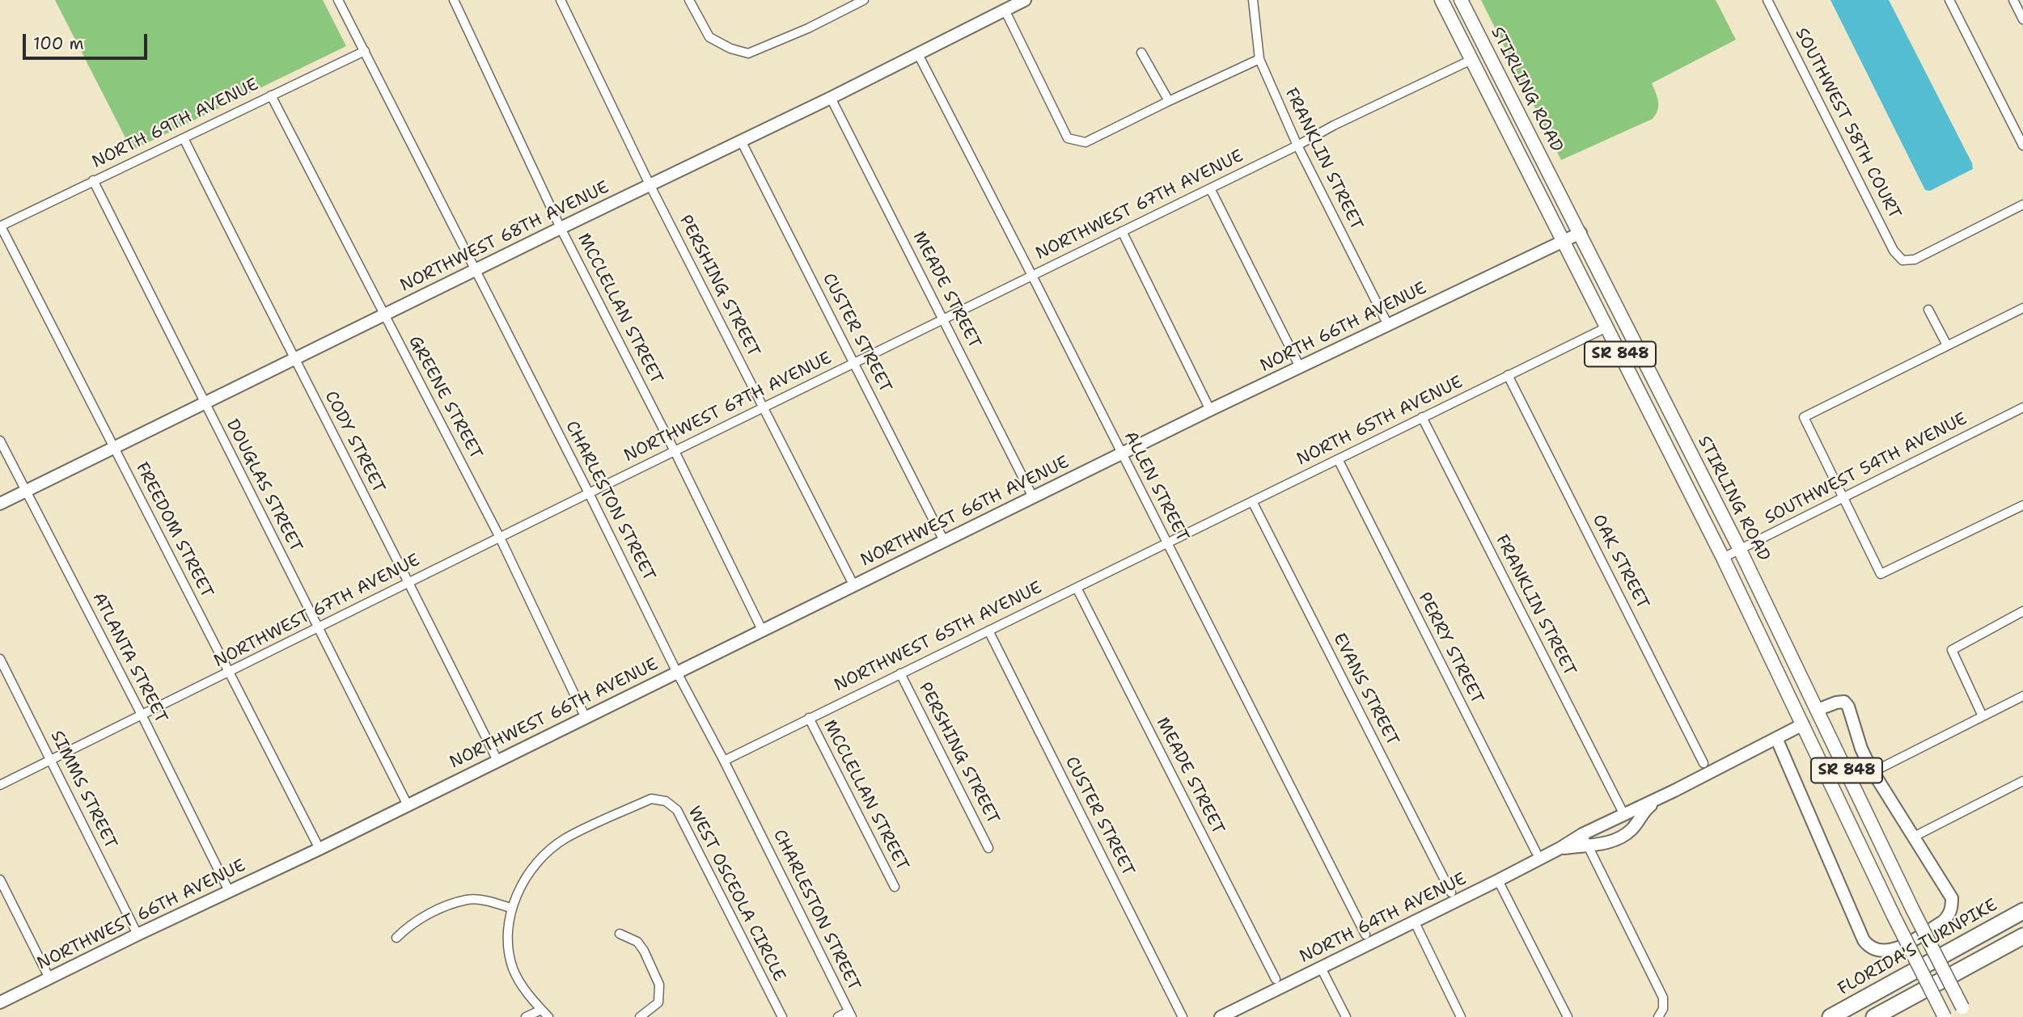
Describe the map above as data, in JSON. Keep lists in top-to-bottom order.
{
  "streets": {
    "highway": ["FLORIDA'S TURNPIKE"],
    "main road": ["STIRLING ROAD", "SR 848"],
    "street": [
      "NORTH 69TH AVENUE",
      "SOUTHWEST 58TH COURT",
      "FRANKLIN STREET",
      "NORTHWEST 67TH AVENUE",
      "NORTHWEST 68TH AVENUE",
      "PERSHING STREET",
      "MEADE STREET",
      "MCCLELLAN STREET",
      "NORTH 66TH AVENUE",
      "CUSTER STREET",
      "GREENE STREET",
      "NORTH 65TH AVENUE",
      "CODY STREET",
      "SOUTHWEST 54TH AVENUE",
      "DOUGLAS STREET",
      "ALLEN STREET",
      "CHARLESTON STREET",
      "NORTHWEST 66TH AVENUE",
      "FREEDOM STREET",
      "OAK STREET",
      "NORTHWEST 65TH AVENUE",
      "PERRY STREET",
      "ATLANTA STREET",
      "EVANS STREET",
      "SIMMS STREET",
      "WEST OSCEOLA CIRCLE",
      "NORTH 64TH AVENUE"
    ]
  },
  "crossings": [
    ["STIRLING ROAD", "NORTHWEST 67TH AVENUE"],
    ["STIRLING ROAD", "NORTH 66TH AVENUE"],
    ["STIRLING ROAD", "NORTH 65TH AVENUE"],
    ["STIRLING ROAD", "SOUTHWEST 54TH AVENUE"],
    ["STIRLING ROAD", "NORTH 64TH AVENUE"],
    ["NORTH 69TH AVENUE", "GREENE STREET"],
    ["NORTH 69TH AVENUE", "CODY STREET"],
    ["NORTH 69TH AVENUE", "DOUGLAS STREET"],
    ["NORTH 69TH AVENUE", "CHARLESTON STREET"],
    ["NORTH 69TH AVENUE", "FREEDOM STREET"],
    ["FRANKLIN STREET", "NORTHWEST 67TH AVENUE"],
    ["FRANKLIN STREET", "NORTH 66TH AVENUE"],
    ["FRANKLIN STREET", "NORTH 65TH AVENUE"],
    ["NORTHWEST 67TH AVENUE", "PERSHING STREET"],
    ["NORTHWEST 67TH AVENUE", "MEADE STREET"],
    ["NORTHWEST 67TH AVENUE", "MCCLELLAN STREET"],
    ["NORTHWEST 67TH AVENUE", "CUSTER STREET"],
    ["NORTHWEST 67TH AVENUE", "GREENE STREET"],
    ["NORTHWEST 67TH AVENUE", "CODY STREET"],
    ["NORTHWEST 67TH AVENUE", "DOUGLAS STREET"],
    ["NORTHWEST 67TH AVENUE", "ALLEN STREET"],
    ["NORTHWEST 67TH AVENUE", "CHARLESTON STREET"],
    ["NORTHWEST 67TH AVENUE", "FREEDOM STREET"],
    ["NORTHWEST 67TH AVENUE", "ATLANTA STREET"],
    ["NORTHWEST 67TH AVENUE", "SIMMS STREET"],
    ["NORTHWEST 68TH AVENUE", "PERSHING STREET"],
    ["NORTHWEST 68TH AVENUE", "MEADE STREET"],
    ["NORTHWEST 68TH AVENUE", "MCCLELLAN STREET"],
    ["NORTHWEST 68TH AVENUE", "CUSTER STREET"],
    ["NORTHWEST 68TH AVENUE", "GREENE STREET"],
    ["NORTHWEST 68TH AVENUE", "CODY STREET"],
    ["NORTHWEST 68TH AVENUE", "DOUGLAS STREET"],
    ["NORTHWEST 68TH AVENUE", "ALLEN STREET"],
    ["NORTHWEST 68TH AVENUE", "CHARLESTON STREET"],
    ["NORTHWEST 68TH AVENUE", "FREEDOM STREET"],
    ["NORTHWEST 68TH AVENUE", "ATLANTA STREET"],
    ["PERSHING STREET", "NORTHWEST 66TH AVENUE"],
    ["PERSHING STREET", "NORTHWEST 65TH AVENUE"],
    ["MEADE STREET", "NORTHWEST 66TH AVENUE"],
    ["MEADE STREET", "NORTHWEST 65TH AVENUE"],
    ["MCCLELLAN STREET", "NORTHWEST 66TH AVENUE"],
    ["MCCLELLAN STREET", "NORTHWEST 65TH AVENUE"],
    ["NORTH 66TH AVENUE", "ALLEN STREET"],
    ["NORTH 66TH AVENUE", "NORTHWEST 66TH AVENUE"],
    ["CUSTER STREET", "NORTHWEST 66TH AVENUE"],
    ["CUSTER STREET", "NORTHWEST 65TH AVENUE"],
    ["GREENE STREET", "NORTHWEST 66TH AVENUE"],
    ["NORTH 65TH AVENUE", "ALLEN STREET"],
    ["NORTH 65TH AVENUE", "OAK STREET"],
    ["NORTH 65TH AVENUE", "NORTHWEST 65TH AVENUE"],
    ["NORTH 65TH AVENUE", "PERRY STREET"],
    ["NORTH 65TH AVENUE", "EVANS STREET"],
    ["CODY STREET", "NORTHWEST 66TH AVENUE"],
    ["DOUGLAS STREET", "NORTHWEST 66TH AVENUE"],
    ["ALLEN STREET", "NORTHWEST 66TH AVENUE"],
    ["ALLEN STREET", "NORTHWEST 65TH AVENUE"],
    ["CHARLESTON STREET", "NORTHWEST 66TH AVENUE"],
    ["CHARLESTON STREET", "NORTHWEST 65TH AVENUE"],
    ["NORTHWEST 66TH AVENUE", "FREEDOM STREET"],
    ["NORTHWEST 66TH AVENUE", "ATLANTA STREET"],
    ["NORTHWEST 66TH AVENUE", "SIMMS STREET"]
  ],
  "scale_bar": "100 m"
}
